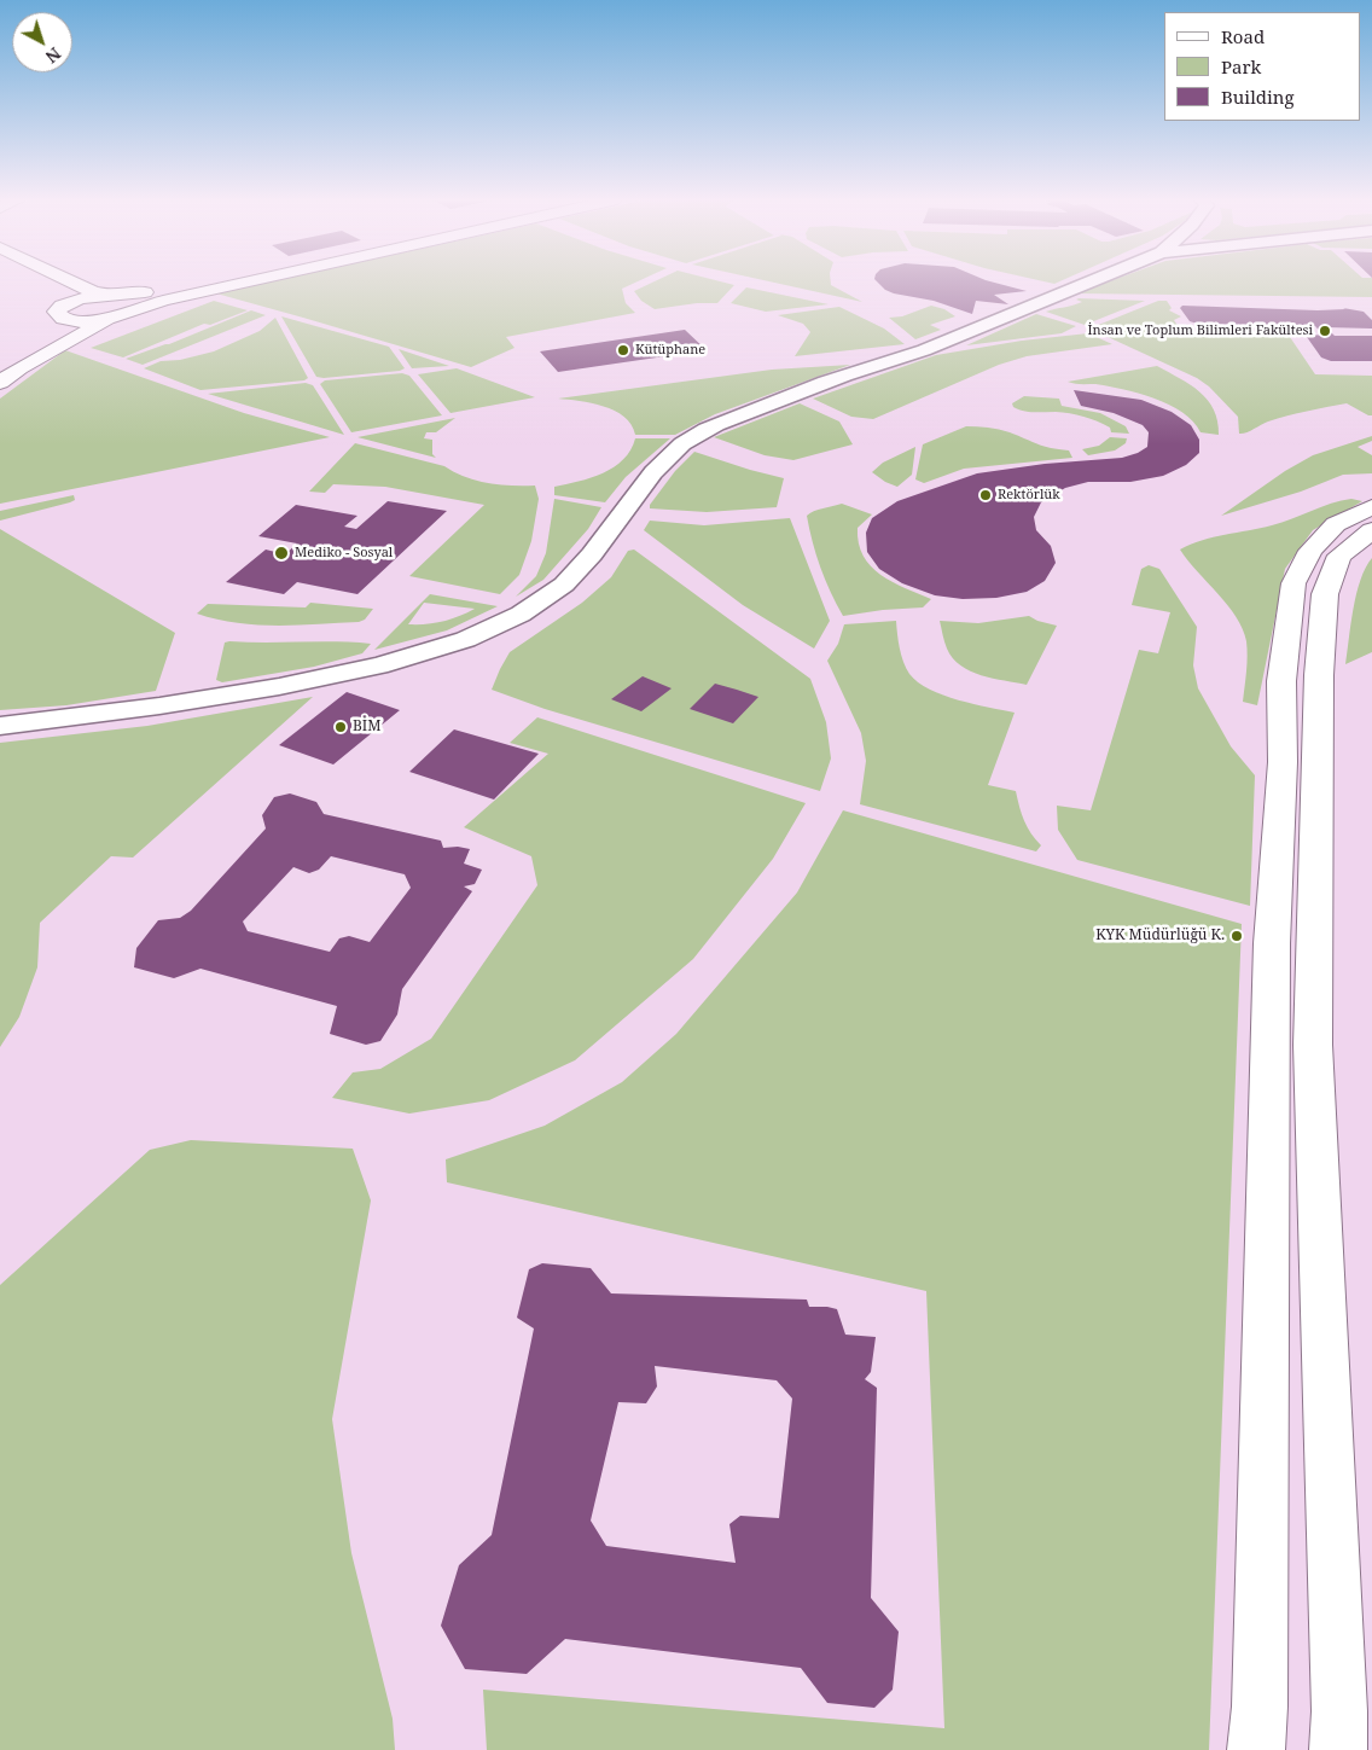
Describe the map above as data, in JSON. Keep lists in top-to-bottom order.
{
  "places": [
    "İnsan ve Toplum Bilimleri Fakültesi",
    "Kütüphane",
    "Rektörlük",
    "Mediko - Sosyal",
    "BİM",
    "KYK Müdürlüğü K."
  ],
  "legend": ["Road", "Park", "Building"],
  "north": "bottom right"
}
